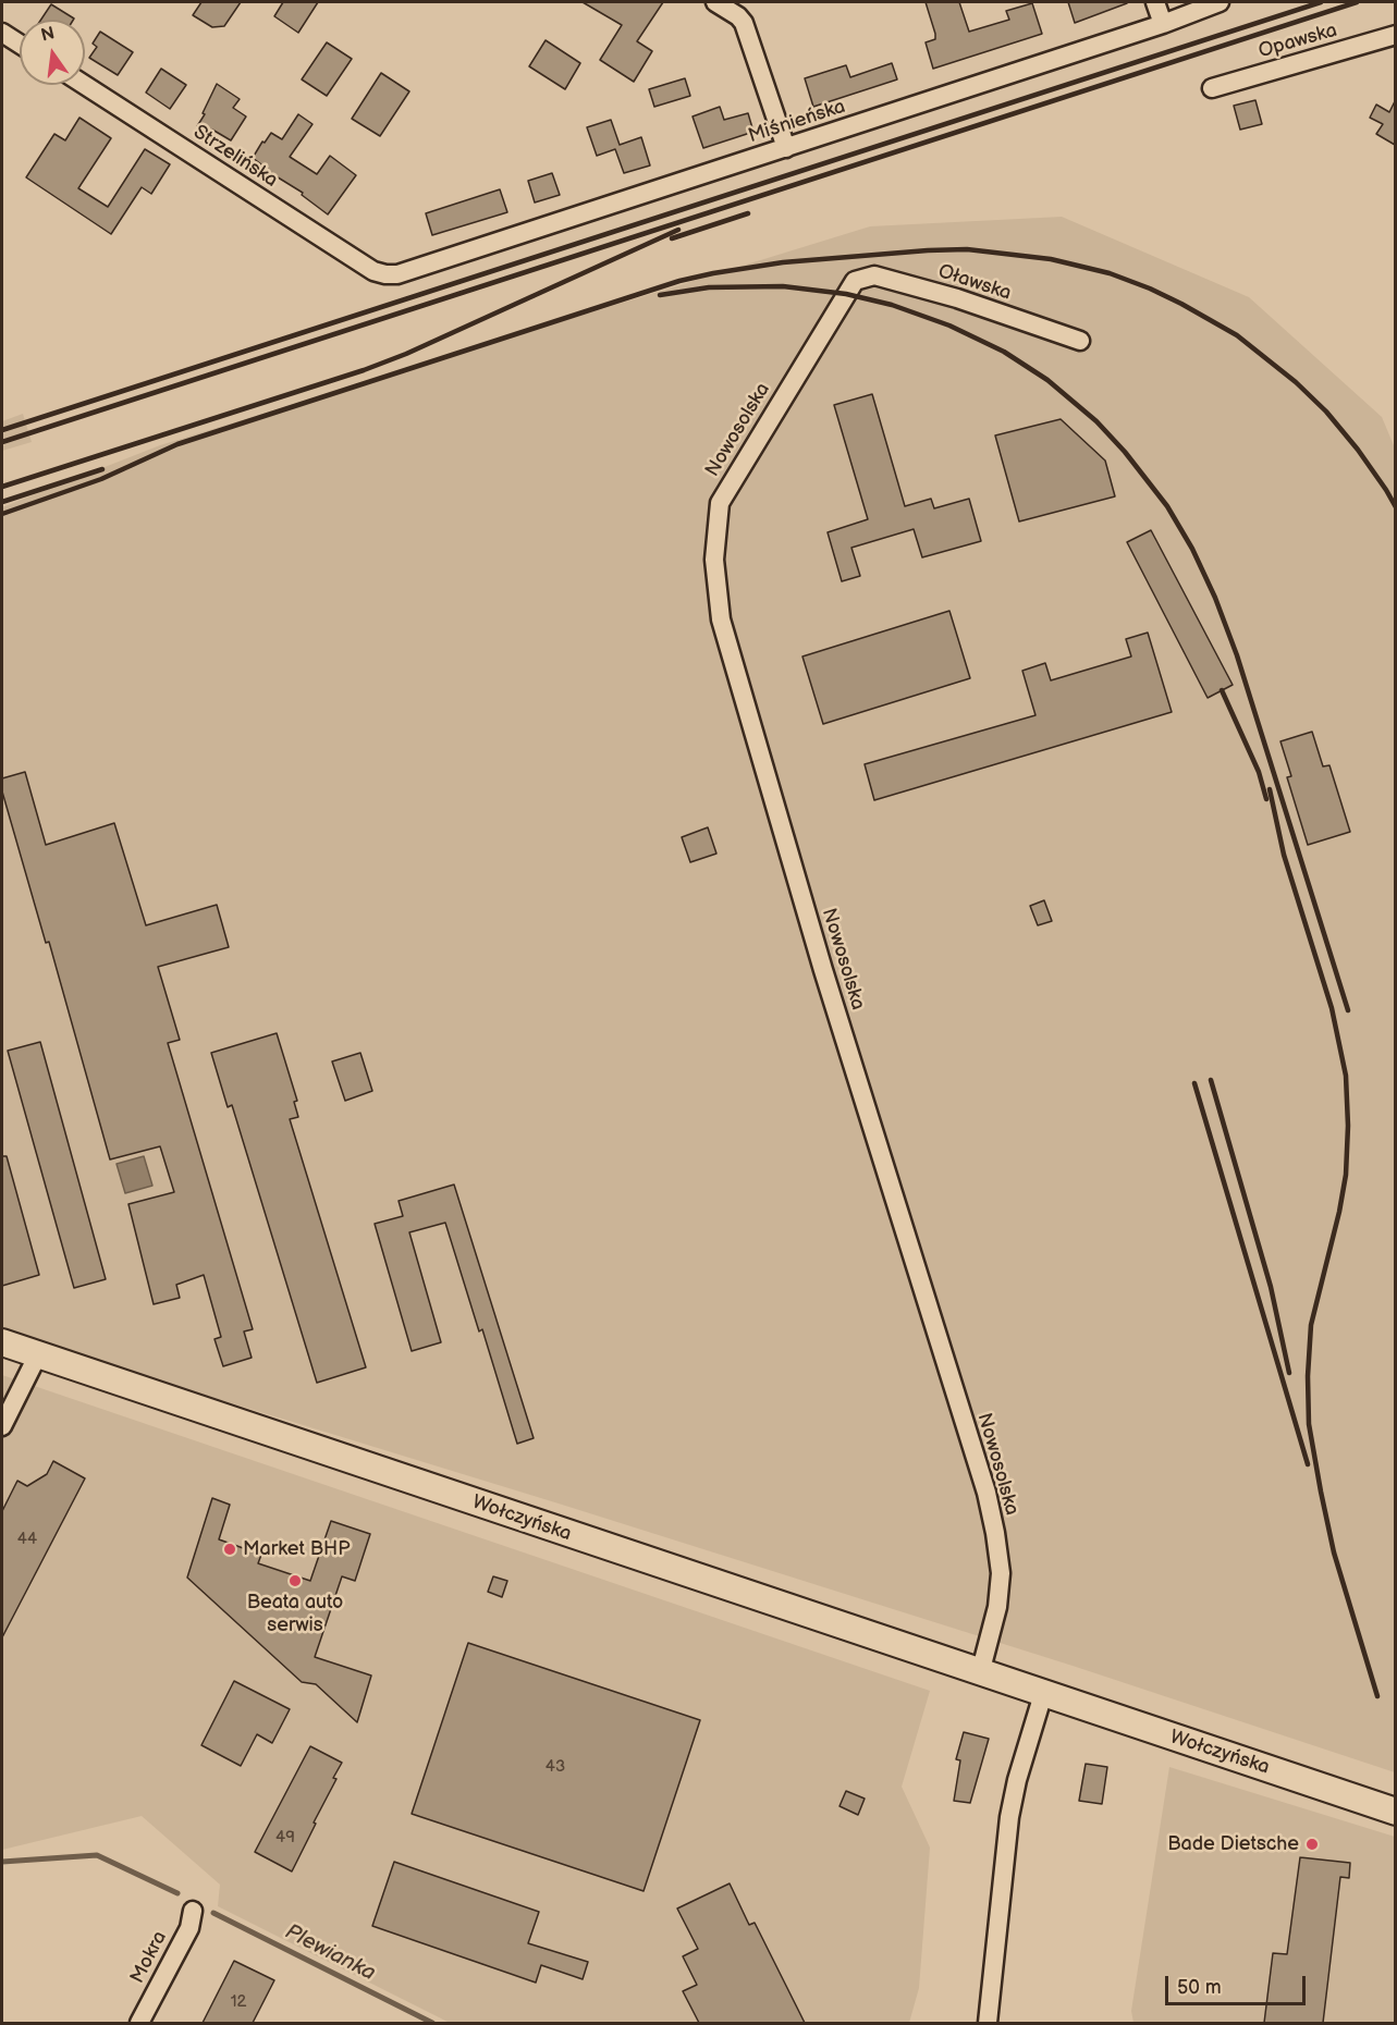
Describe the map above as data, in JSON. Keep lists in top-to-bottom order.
{
  "streets": {
    "street": [
      "Opawska",
      "Miśnieńska",
      "Strzelińska",
      "Oławska",
      "Nowosolska",
      "Wołczyńska",
      "Mokra"
    ]
  },
  "crossings": [
    ["Miśnieńska", "Strzelińska"],
    ["Oławska", "Nowosolska"],
    ["Nowosolska", "Wołczyńska"]
  ],
  "water": ["Plewianka"],
  "places": ["Market BHP", "Beata auto serwis", "Bade Dietsche"],
  "house_numbers": [
    "44",
    "43",
    "49",
    "12"
  ],
  "scale_bar": "50 m",
  "north": "top"
}
